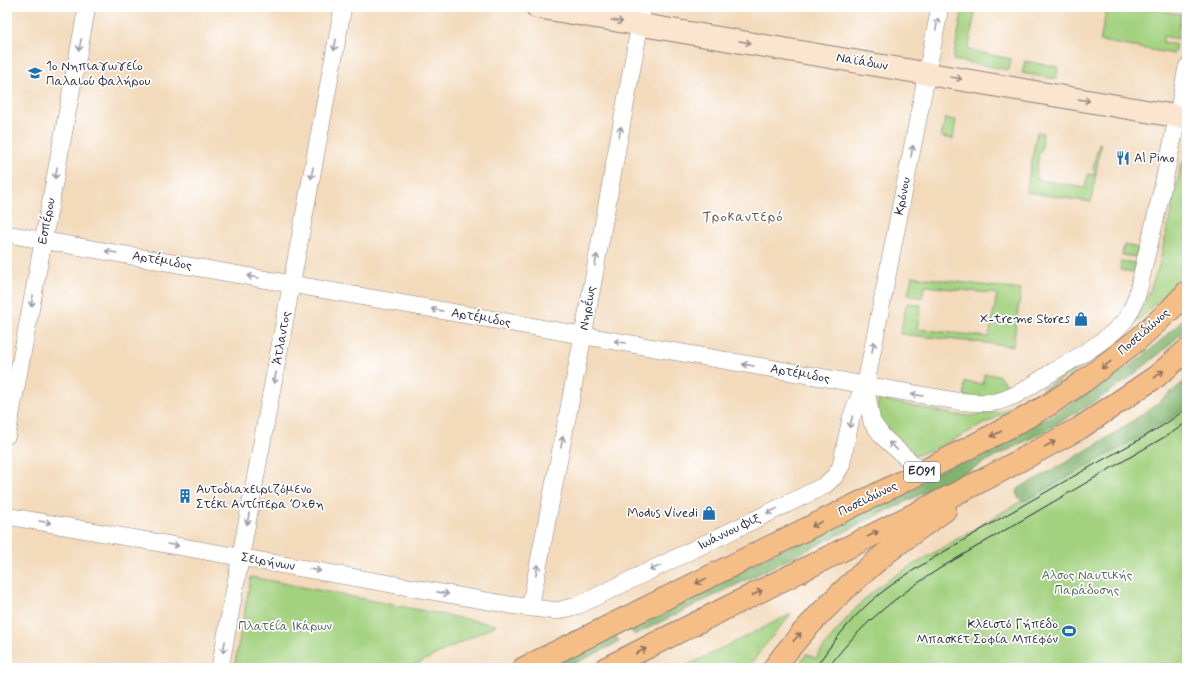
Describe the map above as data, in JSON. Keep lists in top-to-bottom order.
{
  "streets": {
    "highway": ["Ποσειδώνος", "ΕΟ91"],
    "street": [
      "Ναϊάδων",
      "Κρόνου",
      "Εσπέρου",
      "Αρτέμιδος",
      "Νηρέως",
      "Άτλαντος",
      "Ιωάννου Φιξ",
      "Σειρήνων"
    ]
  },
  "crossings": [
    ["Ναϊάδων", "Κρόνου"],
    ["Ναϊάδων", "Νηρέως"],
    ["Ναϊάδων", "Ποσειδώνος"],
    ["Κρόνου", "Αρτέμιδος"],
    ["Κρόνου", "Ιωάννου Φιξ"],
    ["Εσπέρου", "Αρτέμιδος"],
    ["Αρτέμιδος", "Νηρέως"],
    ["Αρτέμιδος", "Ποσειδώνος"],
    ["Αρτέμιδος", "Άτλαντος"],
    ["Αρτέμιδος", "Ιωάννου Φιξ"],
    ["Νηρέως", "Ιωάννου Φιξ"],
    ["Νηρέως", "Σειρήνων"],
    ["Άτλαντος", "Σειρήνων"],
    ["Ιωάννου Φιξ", "Σειρήνων"]
  ],
  "one_way": [
    "Ναϊάδων",
    "Κρόνου",
    "Εσπέρου",
    "Αρτέμιδος",
    "Νηρέως",
    "Ποσειδώνος",
    "Άτλαντος",
    "Ιωάννου Φιξ",
    "Σειρήνων"
  ],
  "districts": ["Τροκαντερό"],
  "parks": ["Αλσος Ναυτικής Παράδοσης", "Πλατεία Ικάρων"],
  "places": {
    "school or university": ["1ο Νηπιαγωγείο Παλαιού Φαλήρου"],
    "restaurant": ["Al Pino"],
    "shop": ["X-treme Stores", "Modus Vivedi"],
    "building": ["Αυτοδιαχειριζόμενο Στέκι Αντίπερα Όχθη"],
    "sports": ["Κλειστό Γήπεδο Μπασκετ Σοφία Μπεφόν"]
  }
}
